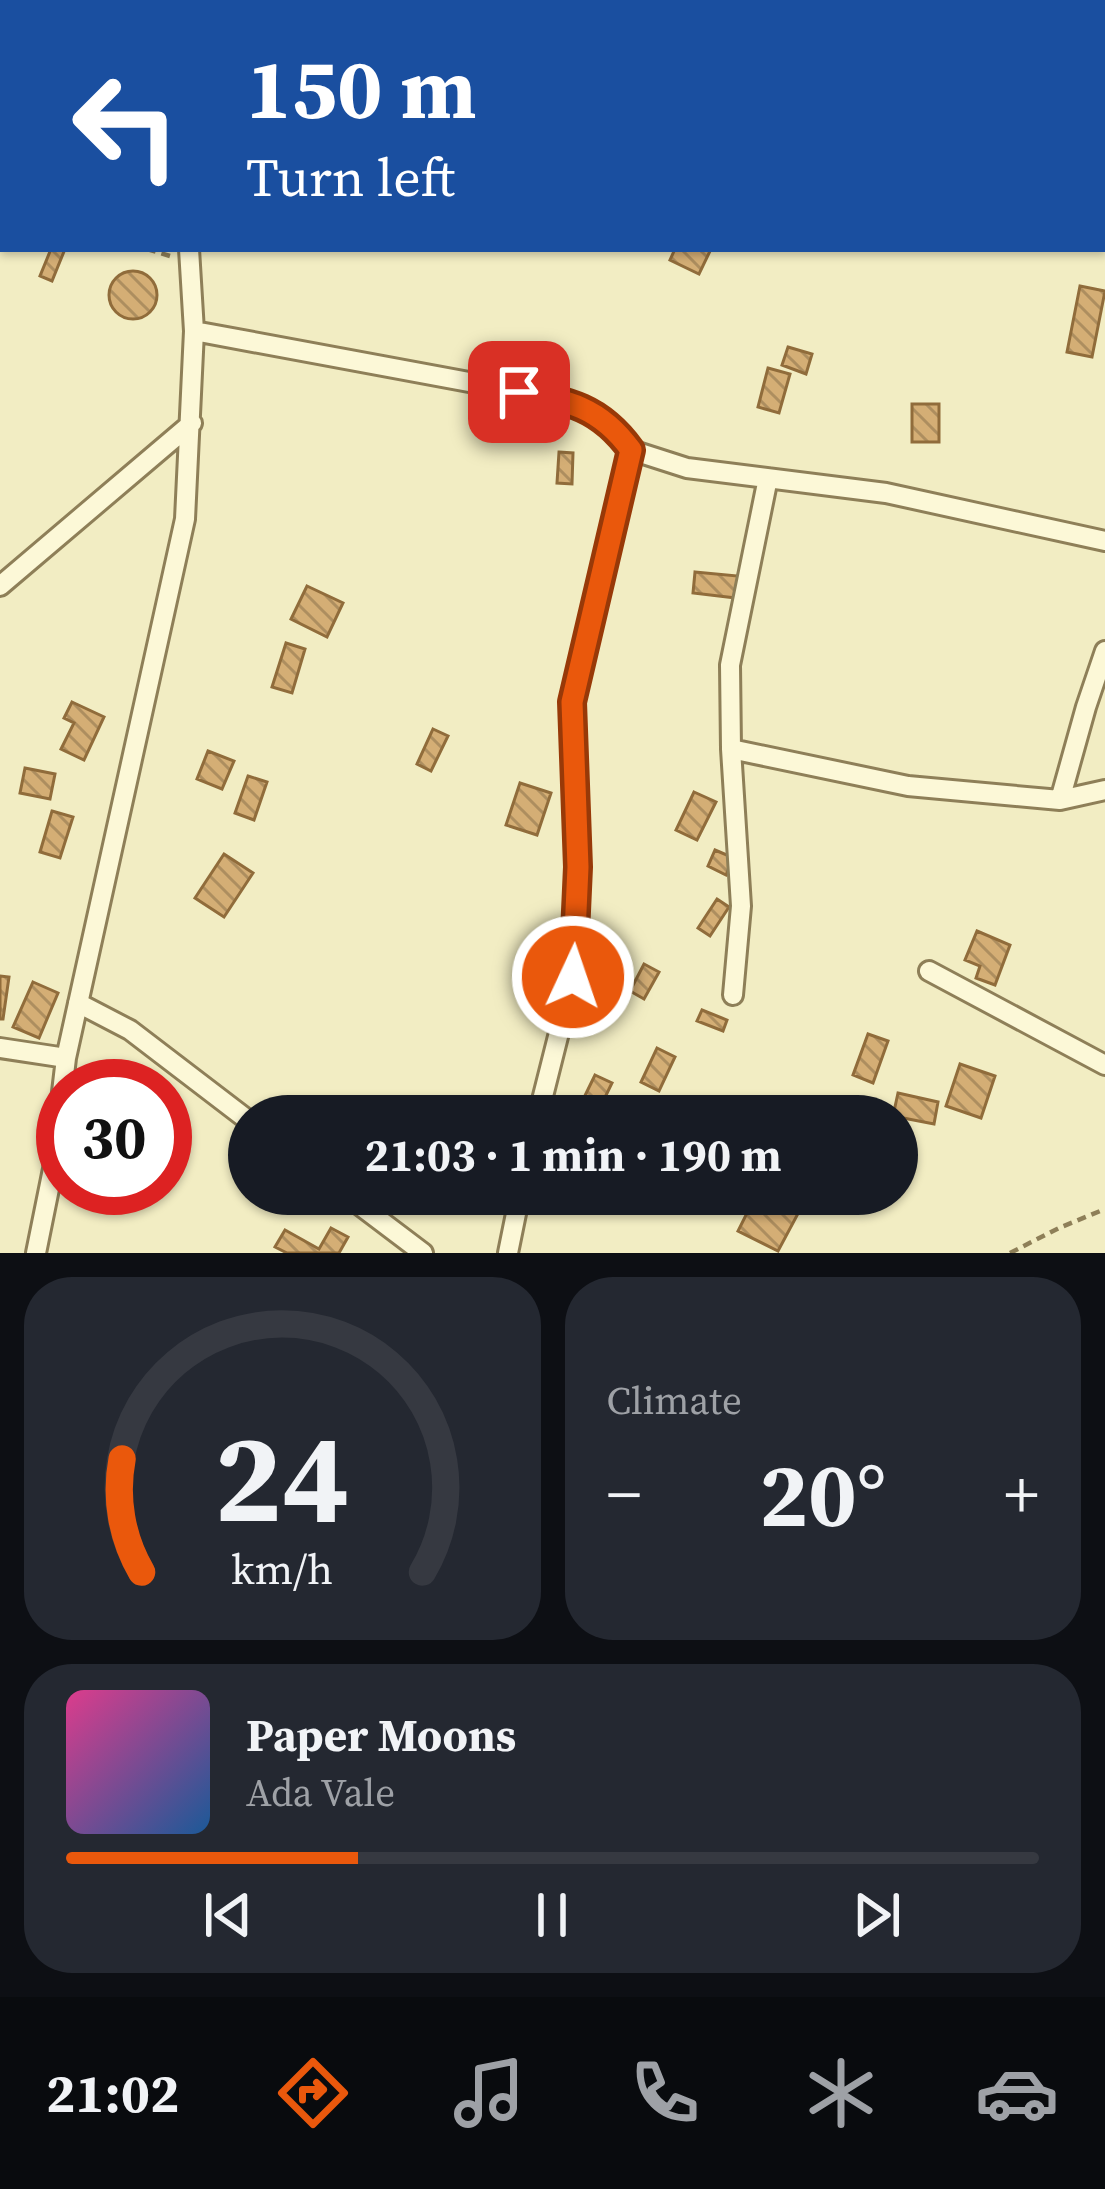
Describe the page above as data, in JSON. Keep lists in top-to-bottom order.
{
  "page": {
    "turn": ["150 m", "Turn left"],
    "limit": "30",
    "trip": "21:03 · 1 min · 190 m",
    "tile": "Climate",
    "heat": ["−", "20°", "+"],
    "song": ["Paper Moons", "Ada Vale"],
    "tabs": "21:02",
    "gauge": ["24", "km/h"]
  }
}
